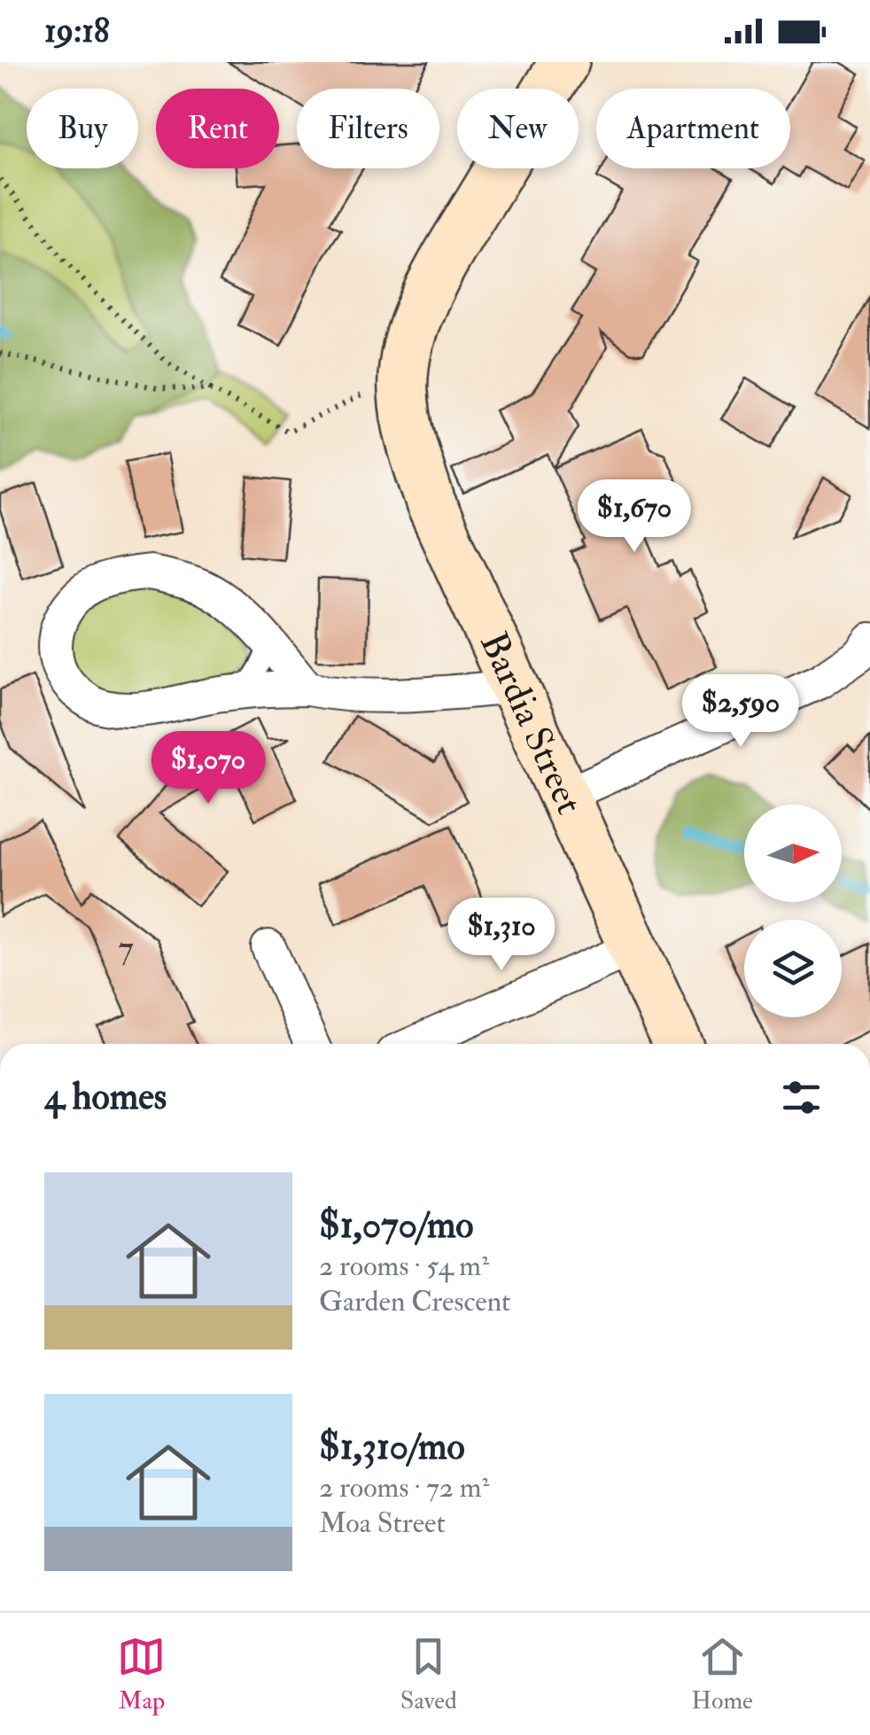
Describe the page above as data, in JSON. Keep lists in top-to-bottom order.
{
  "streets": {
    "street": ["Bardia Street"]
  },
  "house_numbers": ["7"],
  "north": "right",
  "page": {
    "status": "19:18",
    "chip": [
      "Buy",
      "Rent",
      "Filters",
      "New",
      "Apartment"
    ],
    "price": [
      "$1,670",
      "$2,590",
      "$1,070",
      "$1,310"
    ],
    "heading": "4 homes",
    "list": [
      {
        "name": "$1,070/mo",
        "note": "2 rooms · 54 m² · Garden Crescent"
      },
      {
        "name": "$1,310/mo",
        "note": "2 rooms · 72 m² · Moa Street"
      }
    ],
    "tabs": ["Map", "Saved", "Home"]
  }
}
